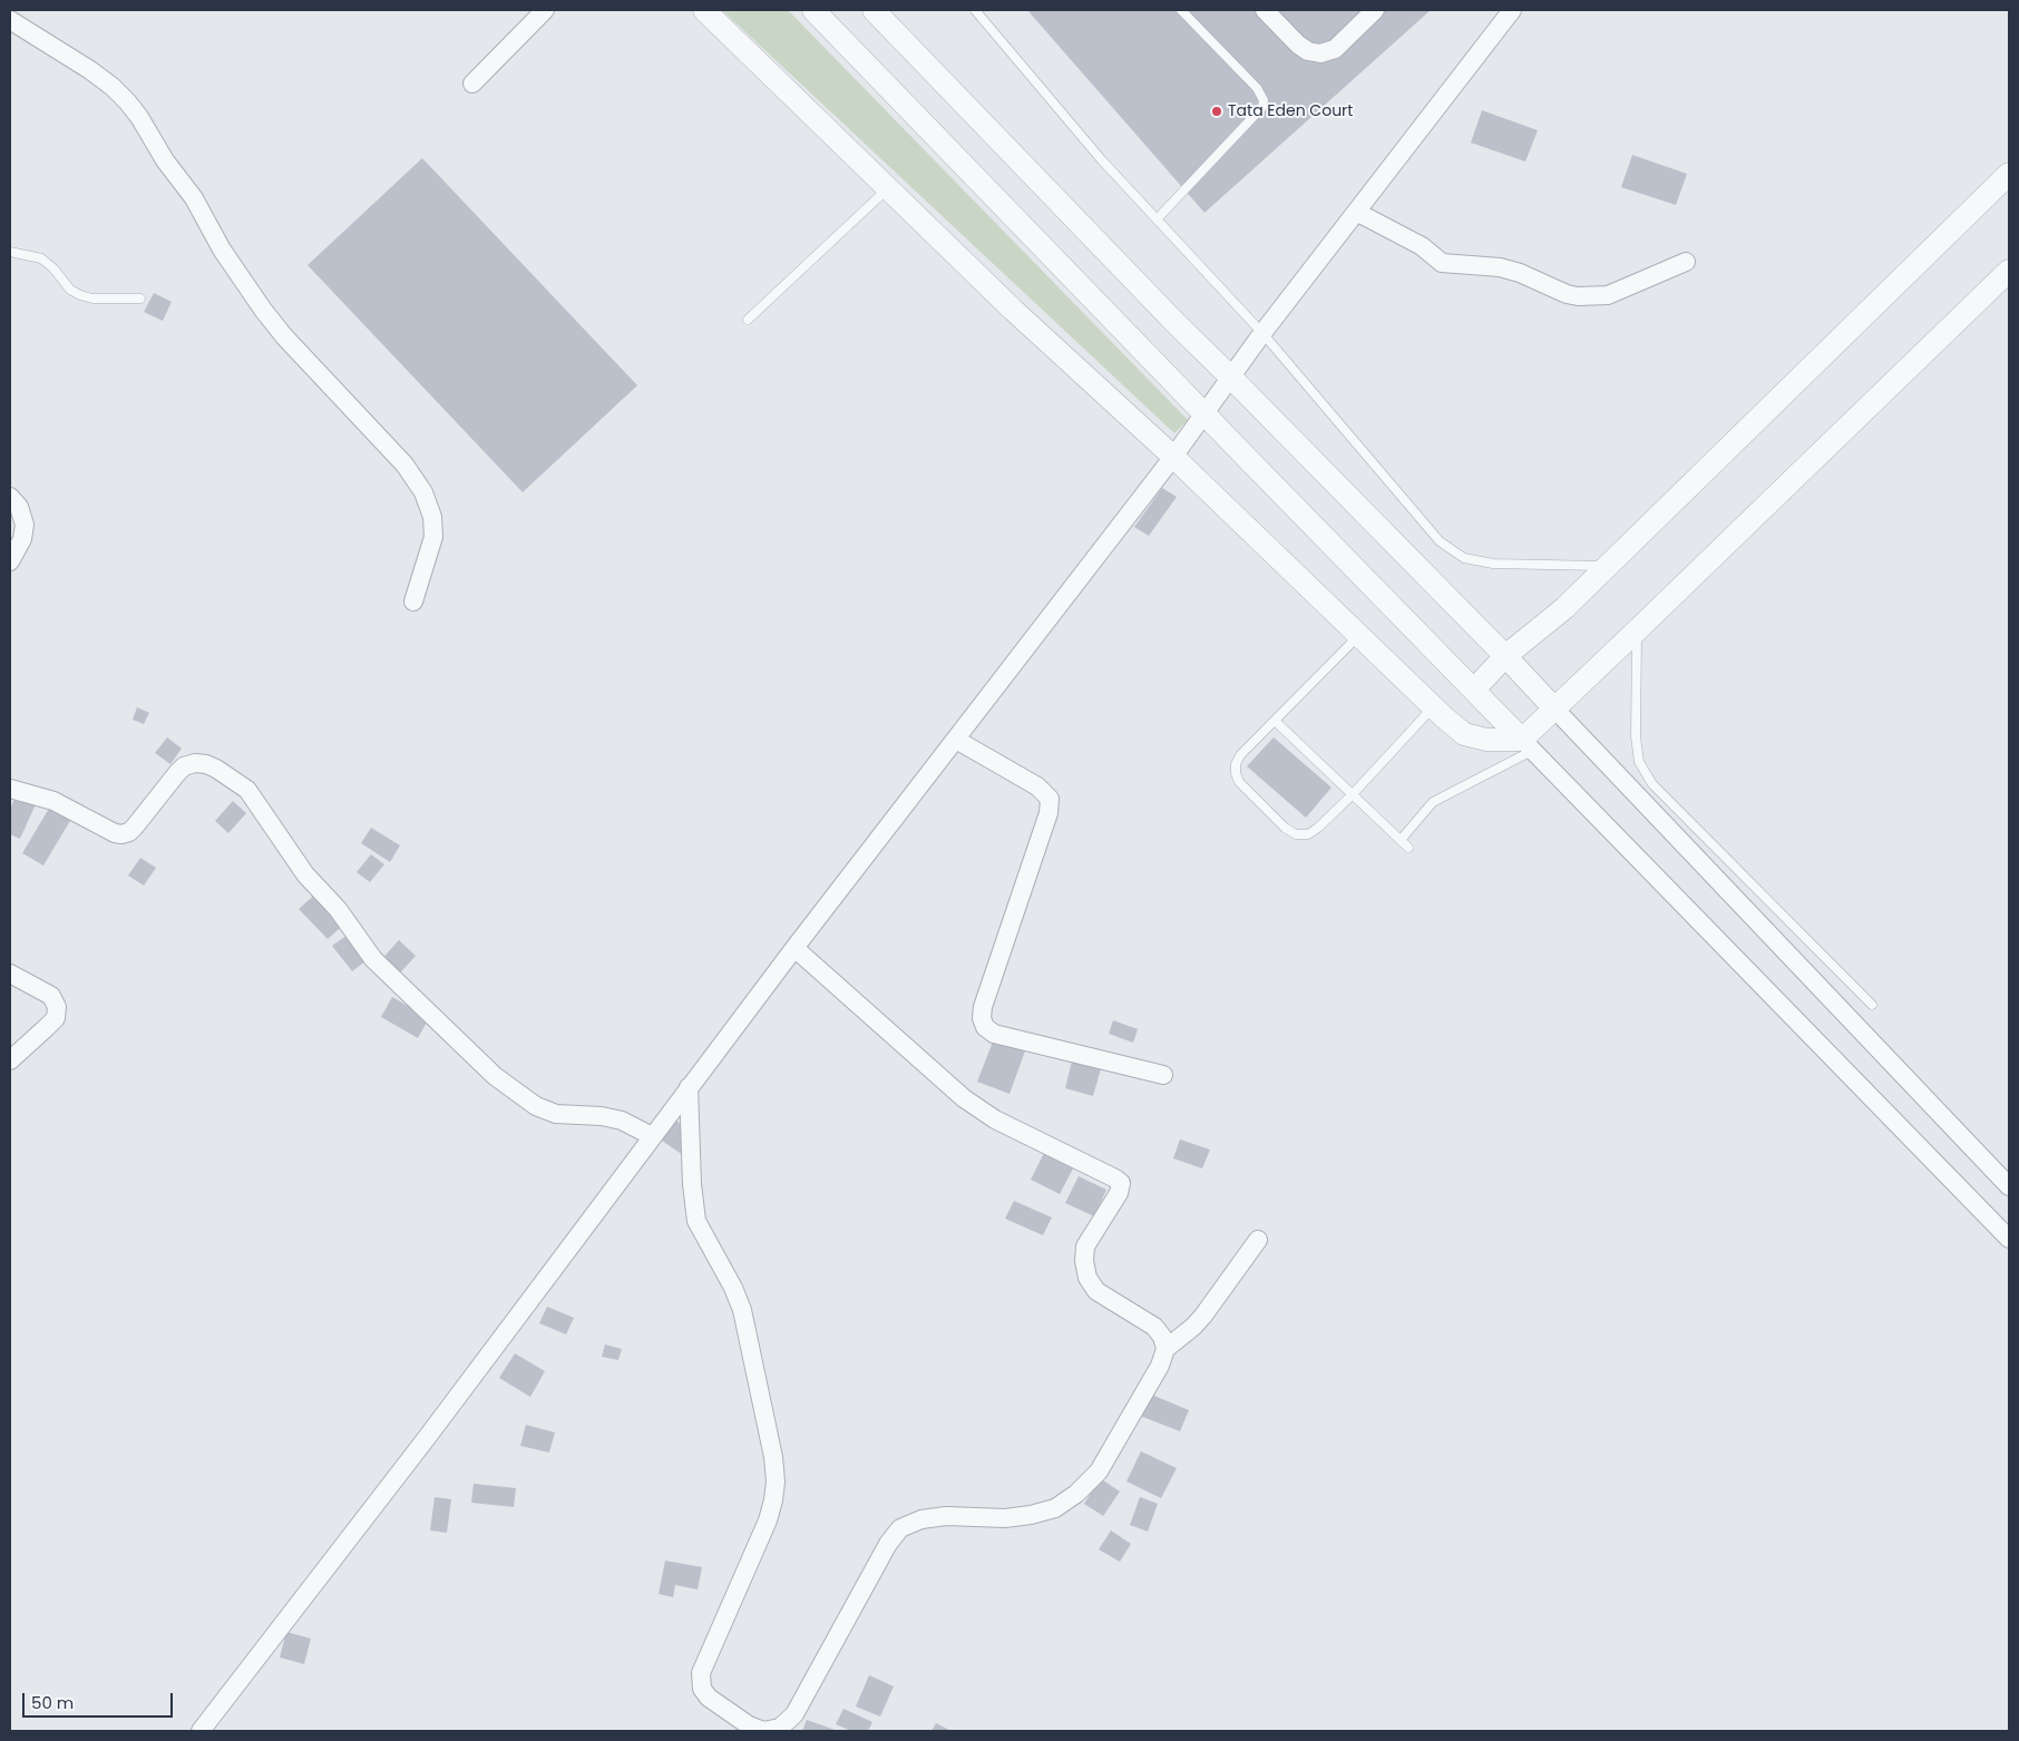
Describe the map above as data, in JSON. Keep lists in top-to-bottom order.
{
  "places": ["Tata Eden Court"],
  "scale_bar": "50 m"
}
